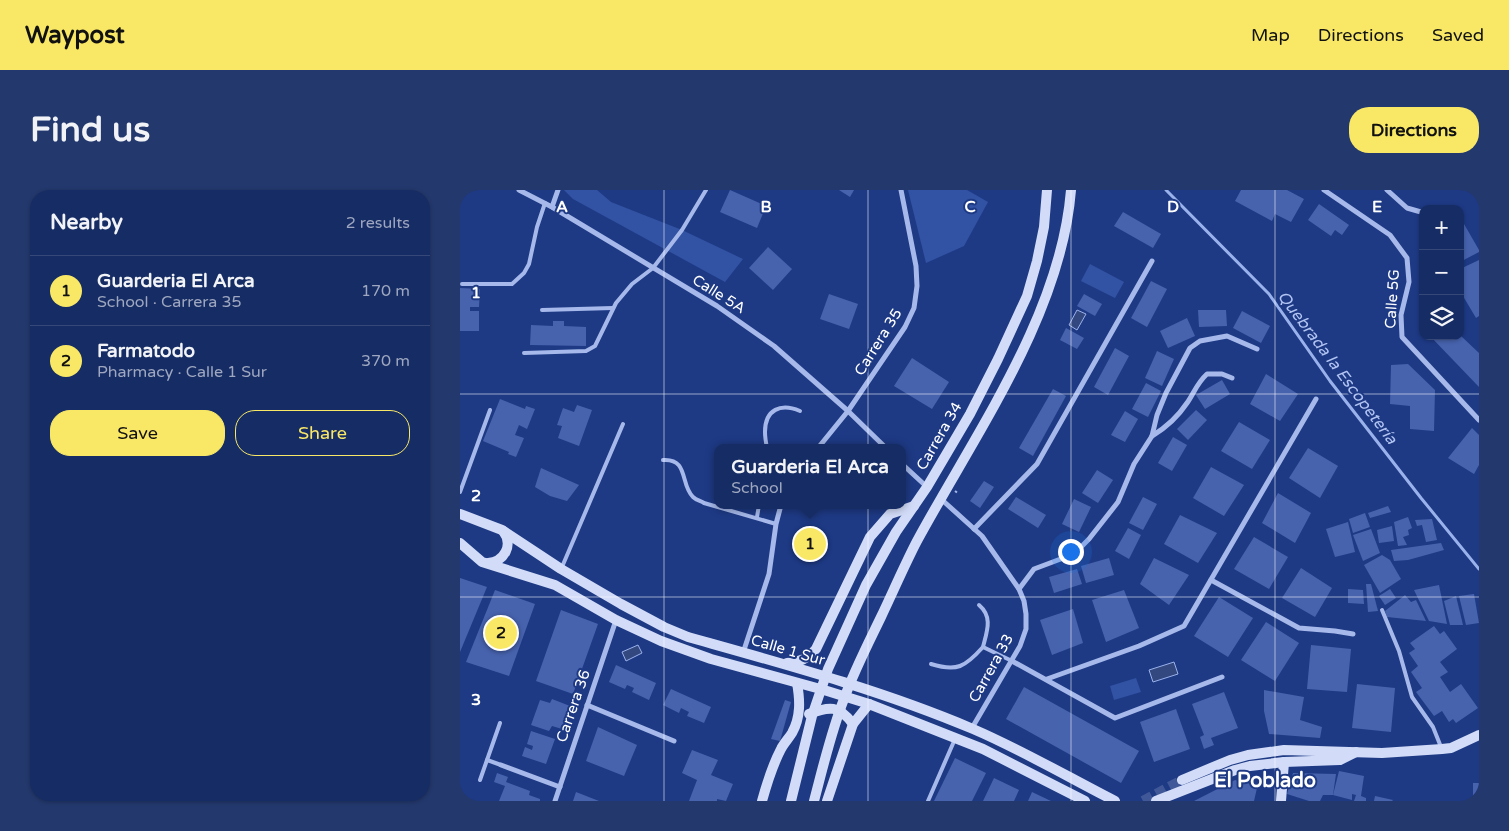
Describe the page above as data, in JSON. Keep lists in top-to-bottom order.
{
  "streets": {
    "street": [
      "Calle 5A",
      "Calle 5G",
      "Carrera 35",
      "Carrera 34",
      "Calle 1 Sur",
      "Carrera 33",
      "Carrera 36"
    ]
  },
  "crossings": [
    ["Calle 5A", "Carrera 35"],
    ["Calle 1 Sur", "Carrera 33"],
    ["Calle 1 Sur", "Carrera 36"]
  ],
  "districts": ["El Poblado"],
  "water": ["Quebrada la Escopetería"],
  "page": {
    "header": "Waypost",
    "nav": ["Map", "Directions", "Saved"],
    "buttons": [
      "Directions",
      ["Save", "Share"]
    ],
    "title": "Find us",
    "heading": ["Nearby", "2 results"],
    "map_buttons": ["+", "−"],
    "list": [
      {
        "mark": "1",
        "name": "Guarderia El Arca",
        "note": "School · Carrera 35",
        "value": "170 m"
      },
      {
        "mark": "2",
        "name": "Farmatodo",
        "note": "Pharmacy · Calle 1 Sur",
        "value": "370 m"
      }
    ],
    "popup": ["Guarderia El Arca", "School"],
    "pins": ["1", "2"]
  },
  "grid": {
    "columns": [
      "A",
      "B",
      "C",
      "D",
      "E"
    ],
    "rows": ["1", "2", "3"]
  }
}
